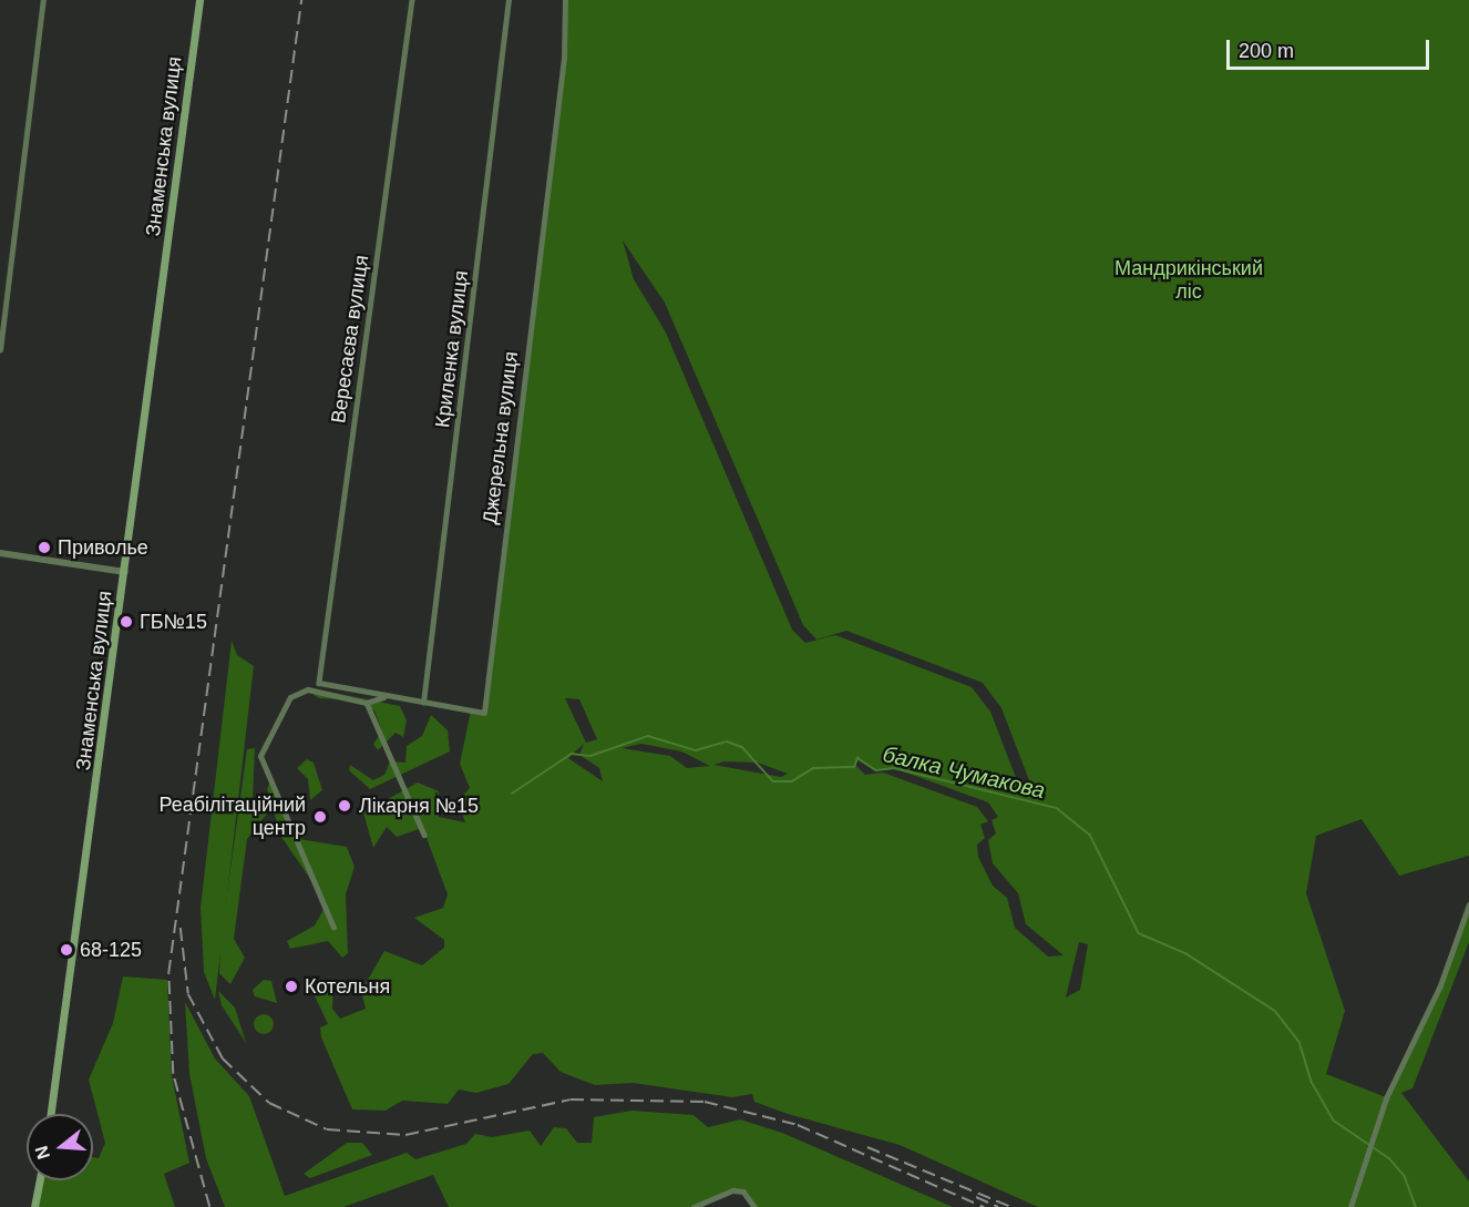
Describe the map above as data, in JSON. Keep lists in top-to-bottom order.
{
  "streets": {
    "main road": ["Знаменська вулиця"],
    "street": ["Вересаєва вулиця", "Криленка вулиця", "Джерельна вулиця"]
  },
  "crossings": [
    ["Вересаєва вулиця", "Джерельна вулиця"],
    ["Криленка вулиця", "Джерельна вулиця"]
  ],
  "water": ["балка Чумакова"],
  "parks": ["Мандрикінський ліс"],
  "places": [
    "Приволье",
    "ГБ№15",
    "Лікарня №15",
    "Реабілітаційний центр",
    "68-125",
    "Котельня"
  ],
  "scale_bar": "200 m",
  "north": "left"
}
